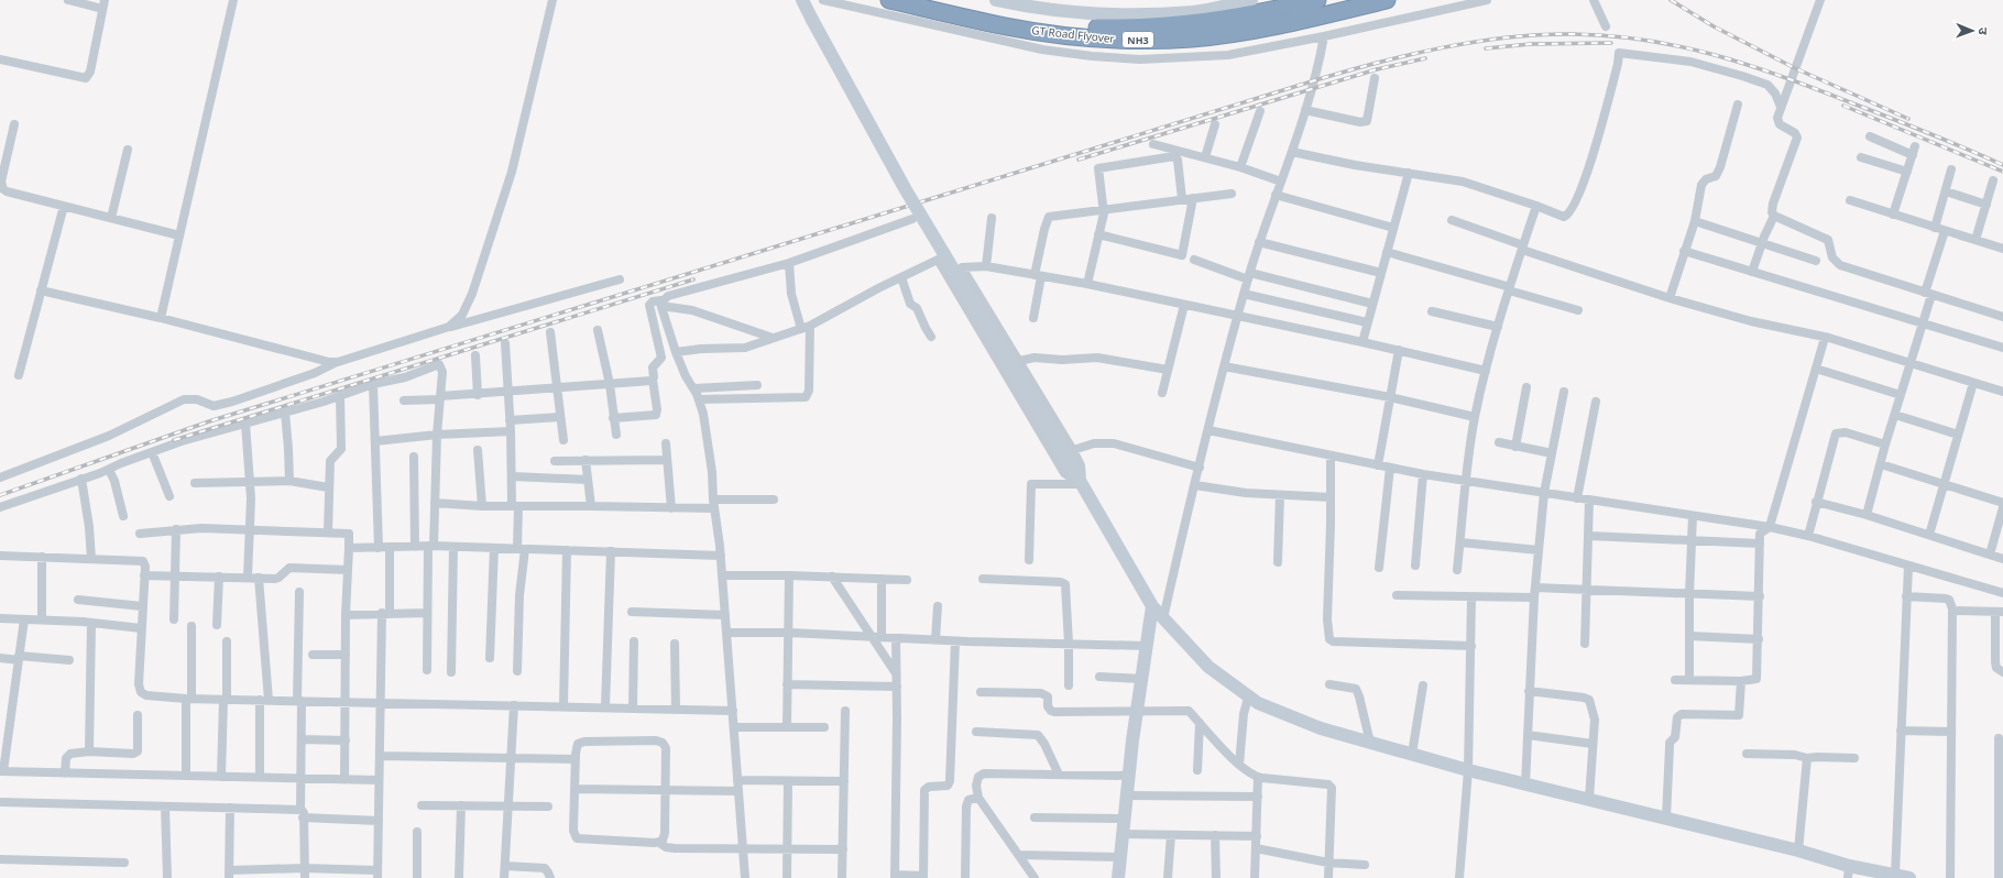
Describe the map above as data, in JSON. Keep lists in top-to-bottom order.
{
  "streets": {
    "highway": ["GT Road Flyover", "NH3"]
  },
  "north": "right"
}
